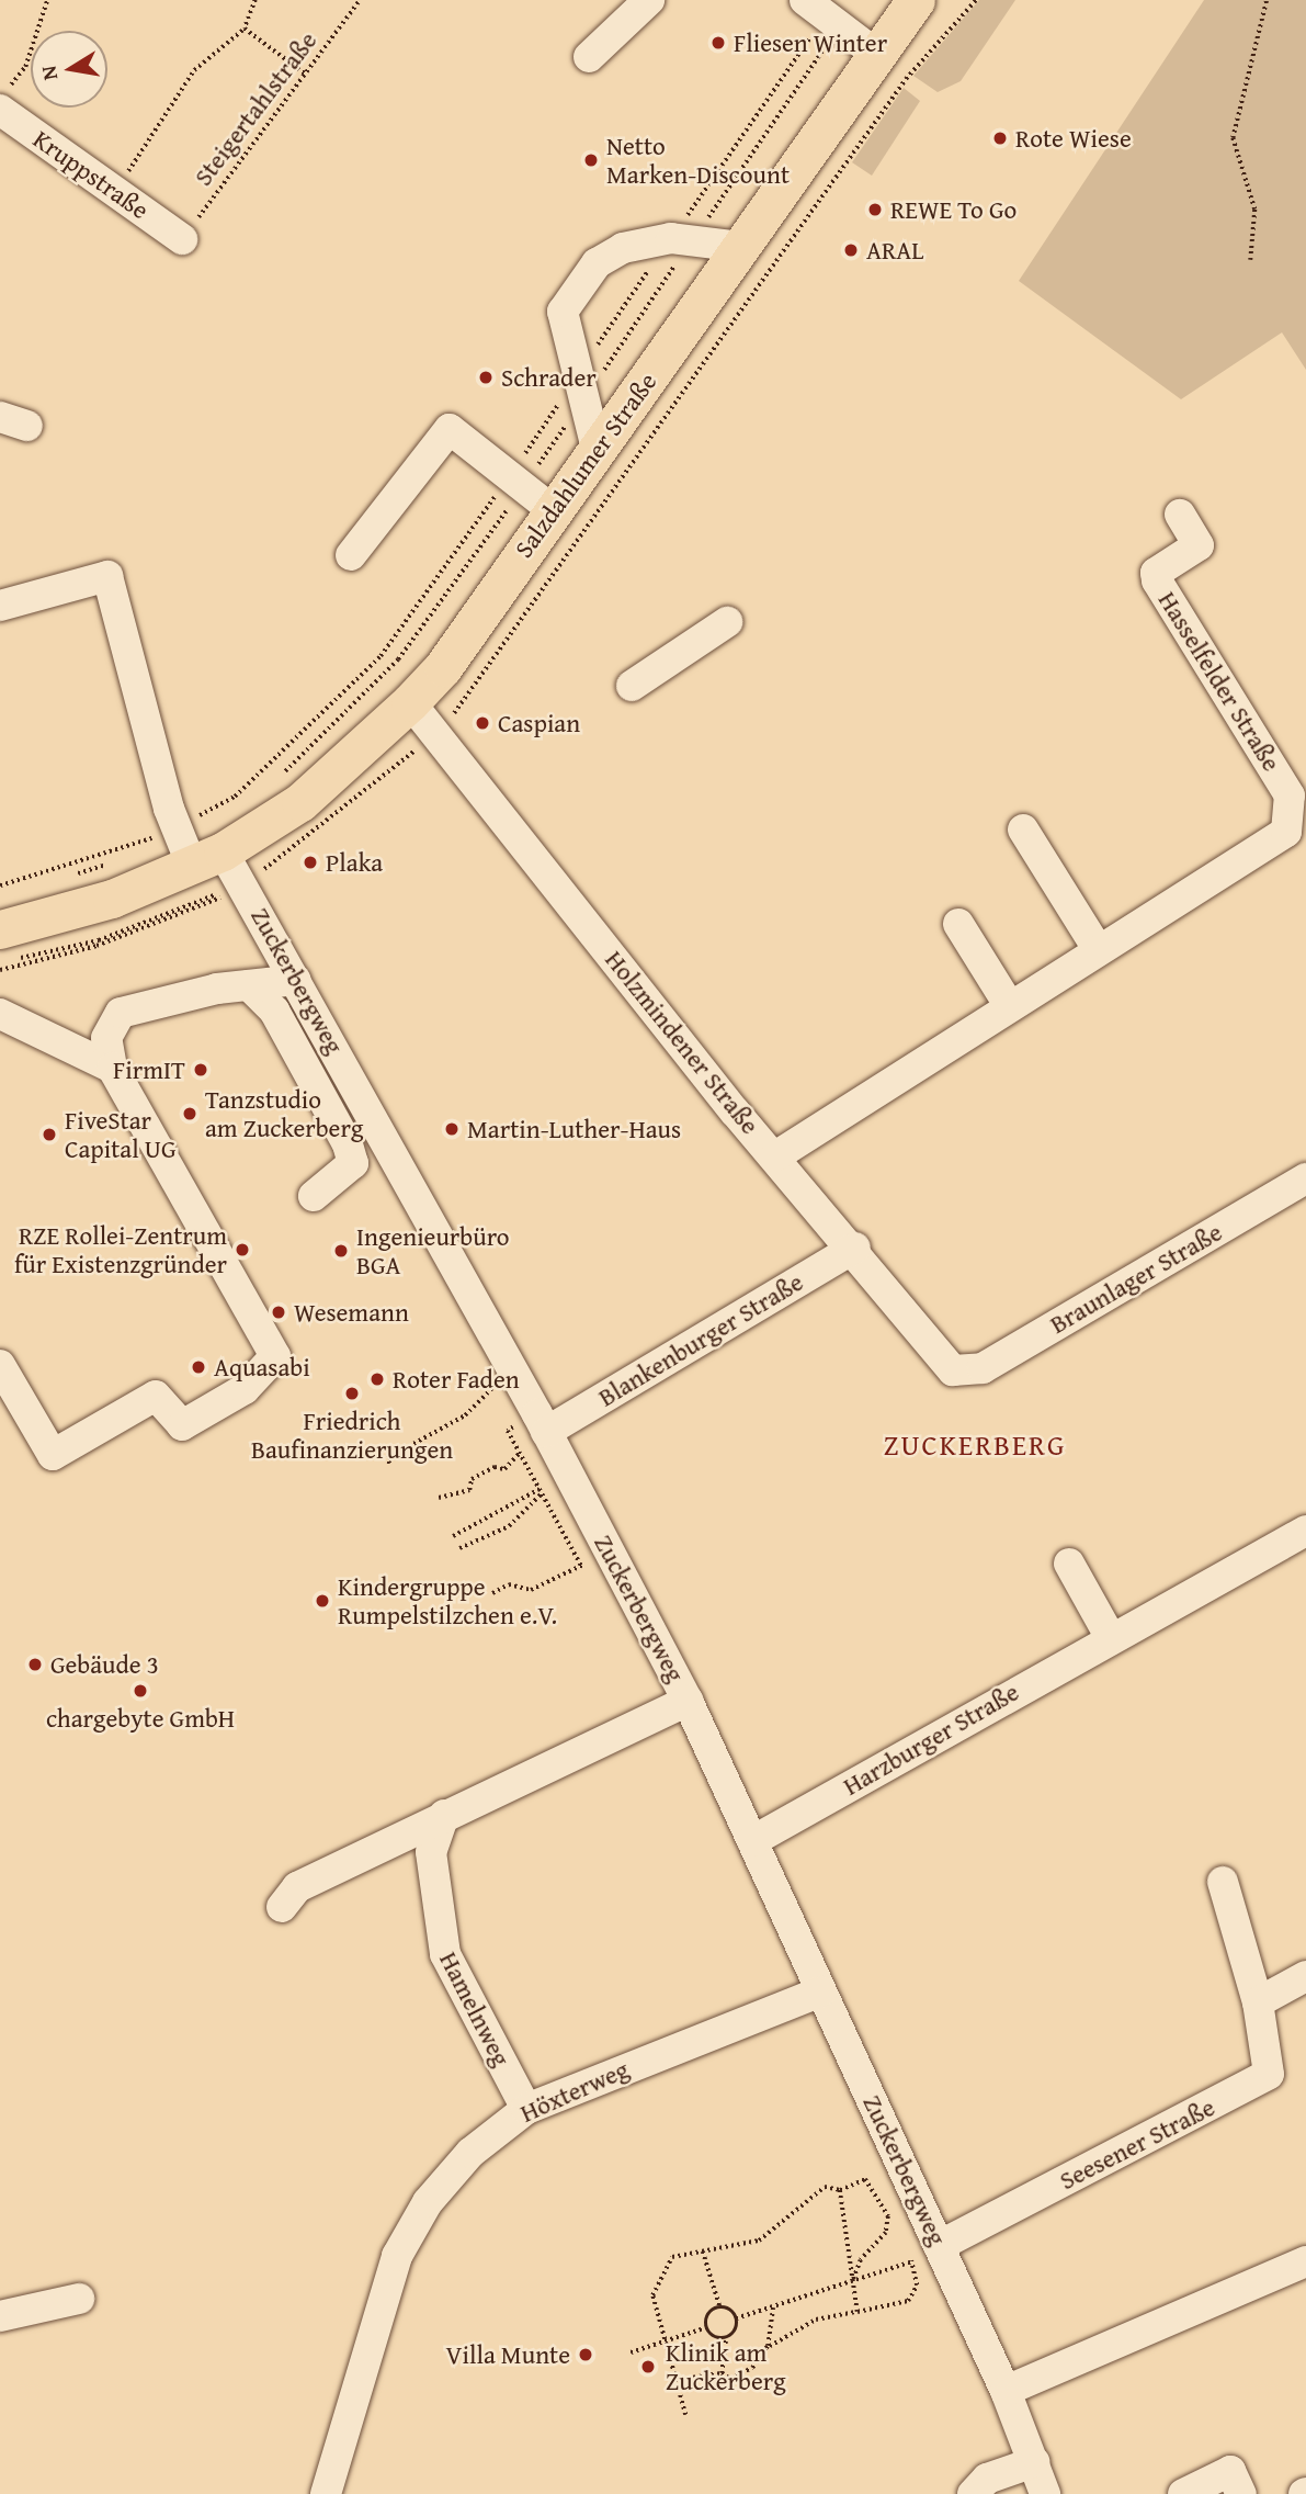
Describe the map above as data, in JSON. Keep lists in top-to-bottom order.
{
  "streets": {
    "main road": ["Salzdahlumer Straße"],
    "street": [
      "Kruppstraße",
      "Hasselfelder Straße",
      "Zuckerbergweg",
      "Holzmindener Straße",
      "Braunlager Straße",
      "Blankenburger Straße",
      "Harzburger Straße",
      "Hamelnweg",
      "Höxterweg",
      "Seesener Straße"
    ],
    "path": ["Steigertahlstraße"]
  },
  "crossings": [
    ["Steigertahlstraße", "Kruppstraße"],
    ["Salzdahlumer Straße", "Zuckerbergweg"],
    ["Salzdahlumer Straße", "Holzmindener Straße"],
    ["Hasselfelder Straße", "Holzmindener Straße"],
    ["Zuckerbergweg", "Blankenburger Straße"],
    ["Zuckerbergweg", "Harzburger Straße"],
    ["Zuckerbergweg", "Höxterweg"],
    ["Zuckerbergweg", "Seesener Straße"],
    ["Holzmindener Straße", "Braunlager Straße"],
    ["Holzmindener Straße", "Blankenburger Straße"],
    ["Hamelnweg", "Höxterweg"]
  ],
  "districts": ["ZUCKERBERG"],
  "places": [
    "Fliesen Winter",
    "Rote Wiese",
    "Netto Marken-Discount",
    "REWE To Go",
    "ARAL",
    "Schrader",
    "Caspian",
    "Plaka",
    "FirmIT",
    "Tanzstudio am Zuckerberg",
    "Martin-Luther-Haus",
    "FiveStar Capital UG",
    "RZE Rollei-Zentrum für Existenzgründer",
    "Ingenieurbüro BGA",
    "Wesemann",
    "Aquasabi",
    "Roter Faden",
    "Friedrich Baufinanzierungen",
    "Kindergruppe Rumpelstilzchen e.V.",
    "Gebäude 3",
    "chargebyte GmbH",
    "Villa Munte",
    "Klinik am Zuckerberg"
  ],
  "north": "left"
}
